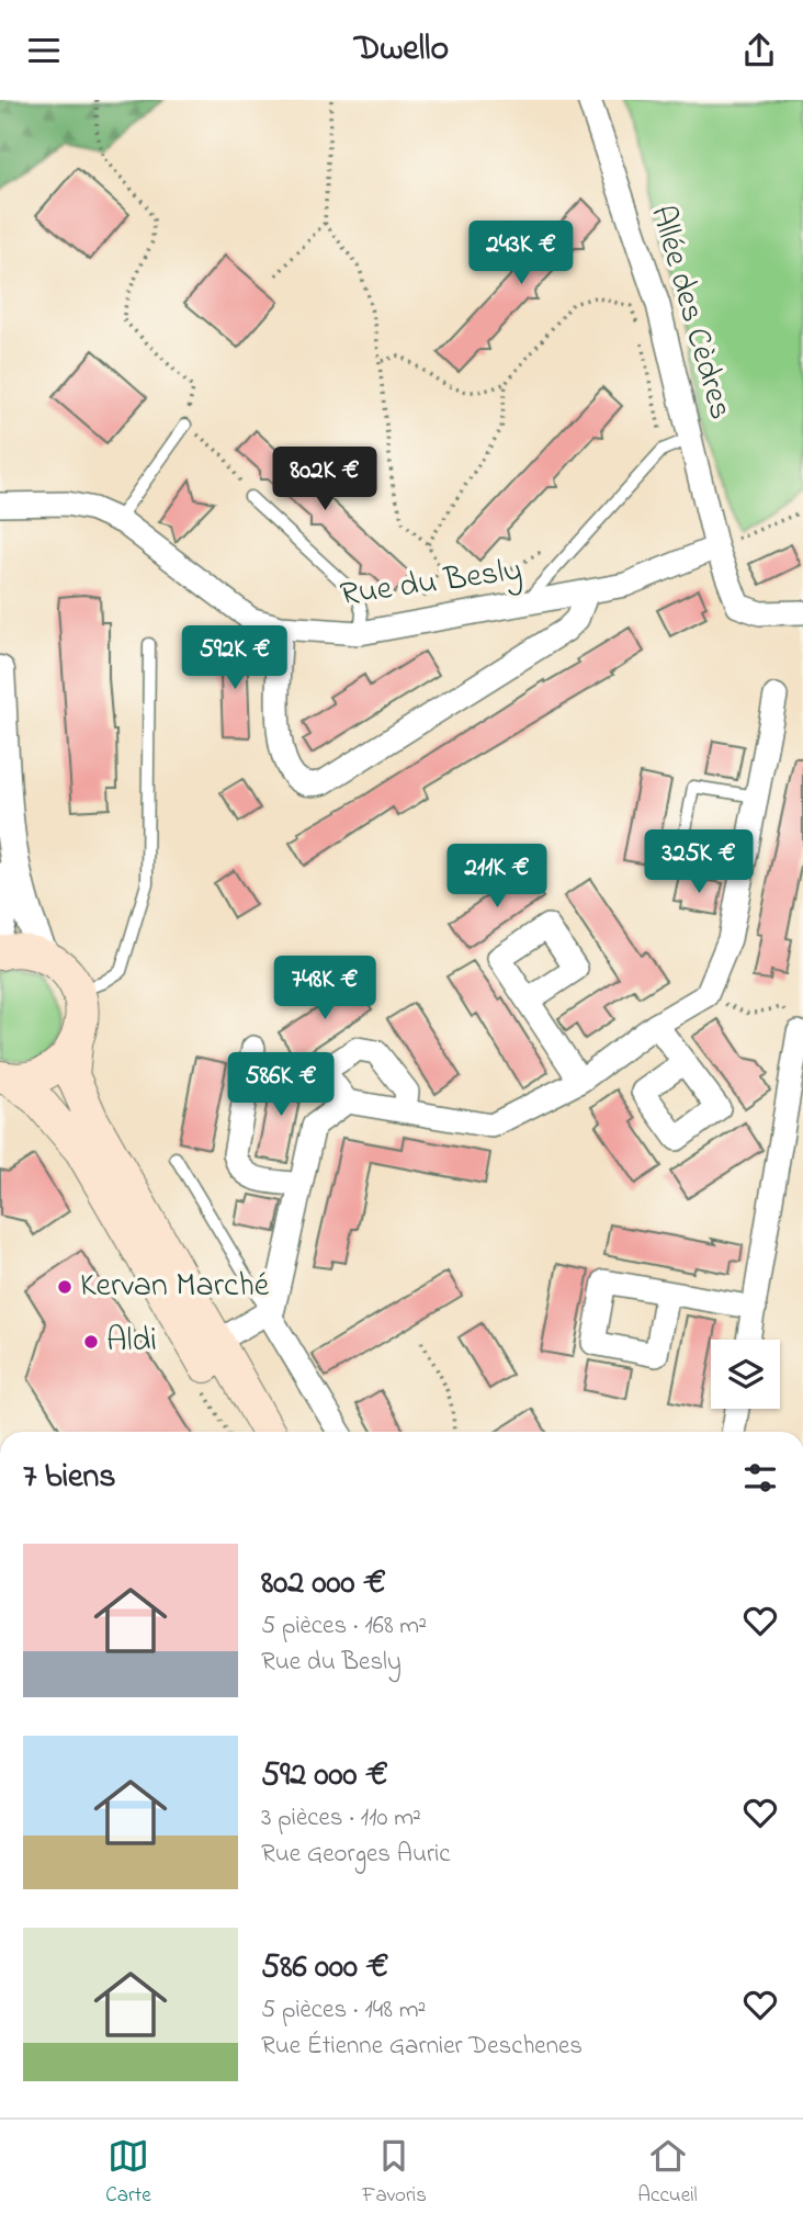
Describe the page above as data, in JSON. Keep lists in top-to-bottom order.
{
  "streets": {
    "street": ["Allée des Cèdres", "Rue du Besly"]
  },
  "crossings": [
    ["Allée des Cèdres", "Rue du Besly"]
  ],
  "places": ["Kervan Marché", "Aldi"],
  "page": {
    "header": "Dwello",
    "price": [
      "243K €",
      "802K €",
      "592K €",
      "325K €",
      "211K €",
      "748K €",
      "586K €"
    ],
    "heading": "7 biens",
    "list": [
      {
        "name": "802 000 €",
        "note": "5 pièces · 168 m² · Rue du Besly"
      },
      {
        "name": "592 000 €",
        "note": "3 pièces · 110 m² · Rue Georges Auric"
      },
      {
        "name": "586 000 €",
        "note": "5 pièces · 148 m² · Rue Étienne Garnier Deschenes"
      }
    ],
    "tabs": ["Carte", "Favoris", "Accueil"]
  }
}
